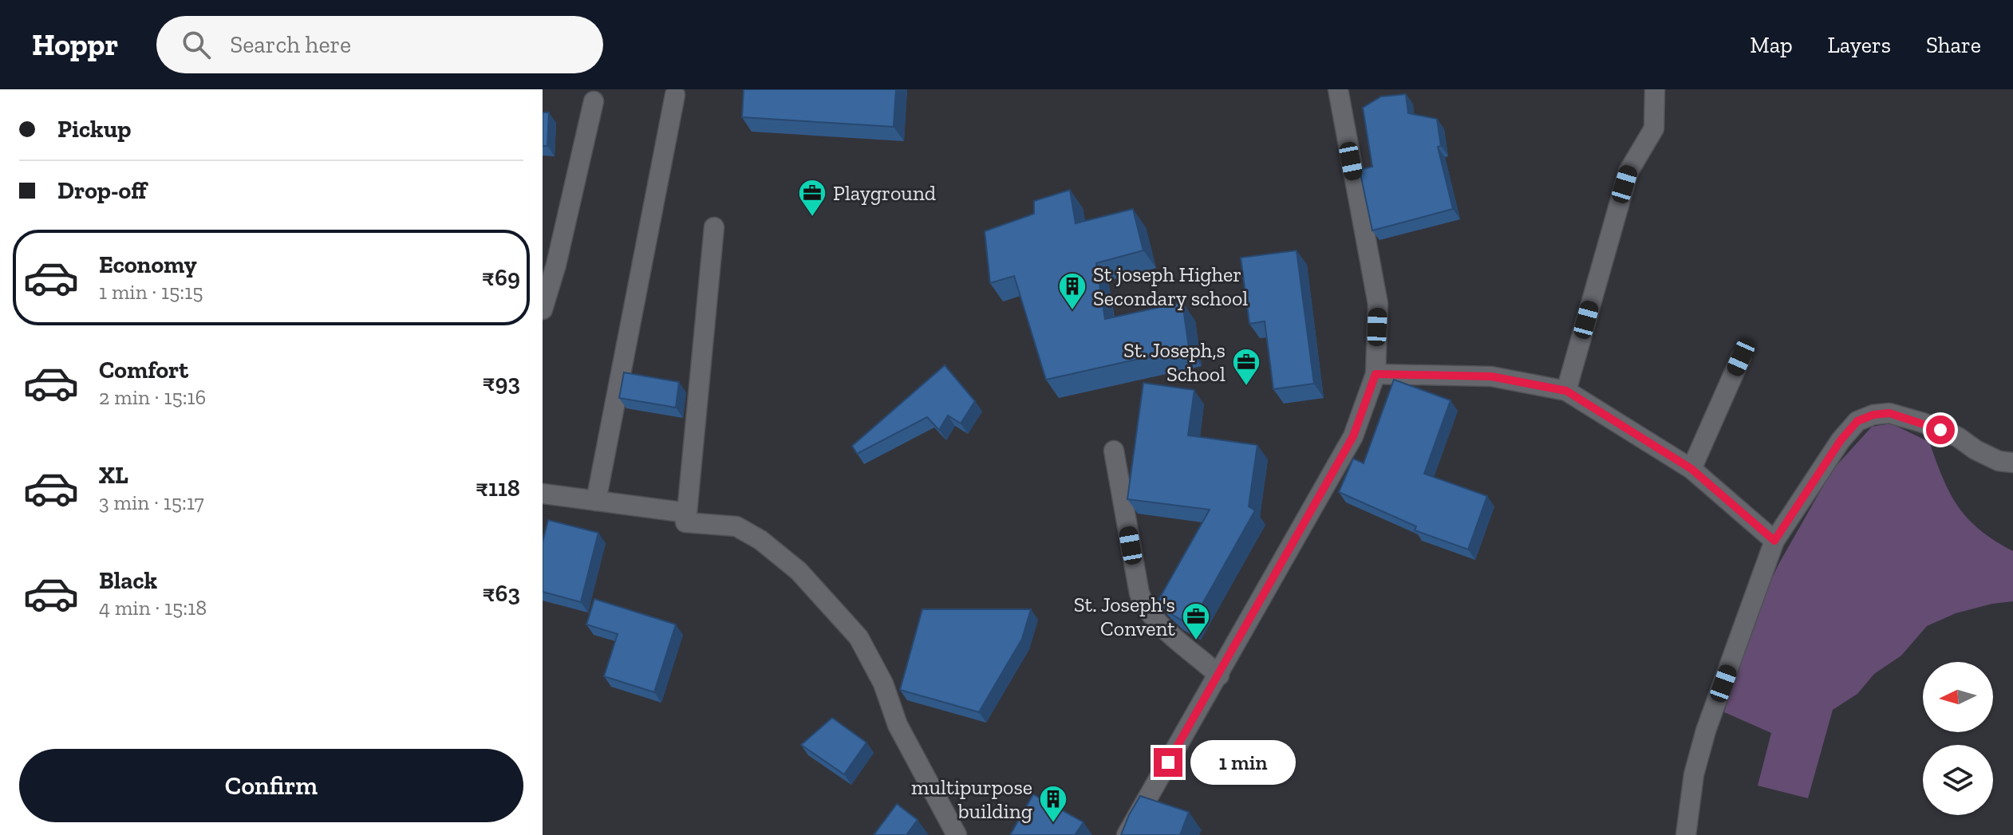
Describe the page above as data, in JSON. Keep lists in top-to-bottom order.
{
  "places": {
    "office": ["Playground", "St. Joseph,s School", "St. Joseph's Convent"],
    "building": ["St joseph Higher Secondary school", "multipurpose building"]
  },
  "north": "left",
  "page": {
    "header": "Hoppr",
    "search": "Search here",
    "nav": ["Map", "Layers", "Share"],
    "banner": ["Pickup", "Drop-off"],
    "list": [
      {
        "name": "Economy",
        "note": "1 min · 15:15",
        "value": "₹69"
      },
      {
        "name": "Comfort",
        "note": "2 min · 15:16",
        "value": "₹93"
      },
      {
        "name": "XL",
        "note": "3 min · 15:17",
        "value": "₹118"
      },
      {
        "name": "Black",
        "note": "4 min · 15:18",
        "value": "₹63"
      }
    ],
    "buttons": "Confirm",
    "bubble": "1 min"
  }
}
